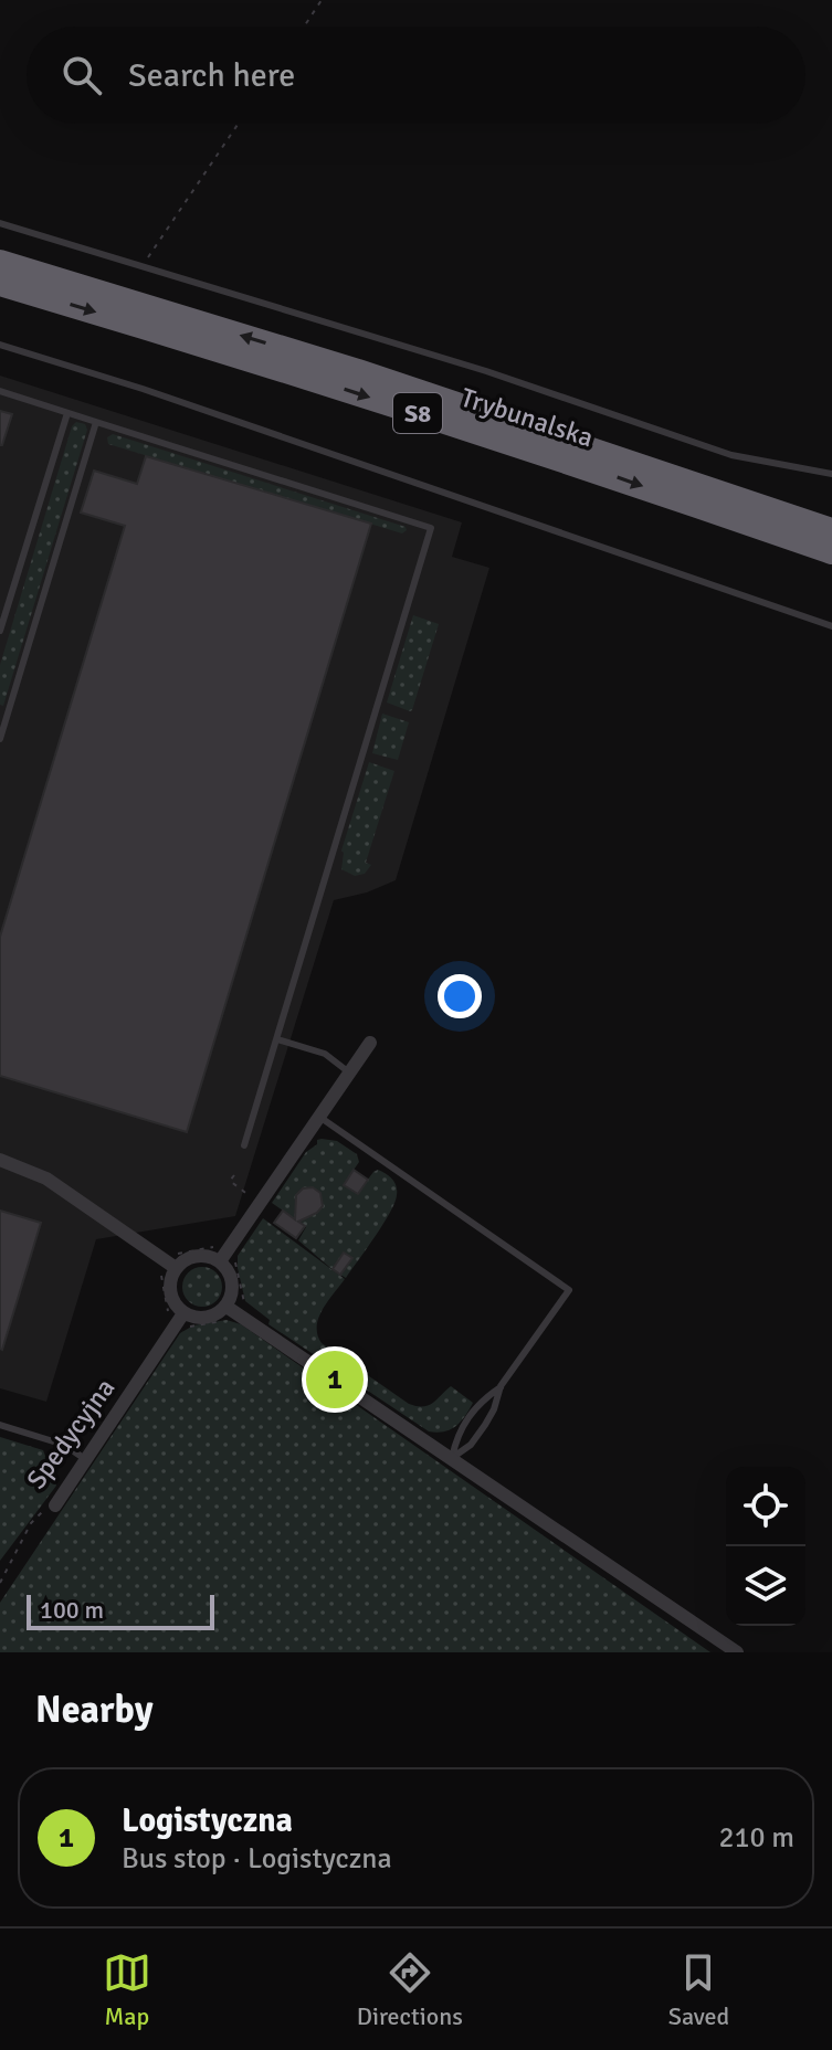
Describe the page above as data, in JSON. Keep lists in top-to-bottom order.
{
  "streets": {
    "highway": ["S8", "Trybunalska"],
    "street": ["Spedycyjna"]
  },
  "scale_bar": "100 m",
  "page": {
    "search": "Search here",
    "pins": "1",
    "scale": "100 m",
    "heading": "Nearby",
    "list": [
      {
        "mark": "1",
        "name": "Logistyczna",
        "note": "Bus stop · Logistyczna",
        "value": "210 m"
      }
    ],
    "nav": ["Map", "Directions", "Saved"]
  }
}
